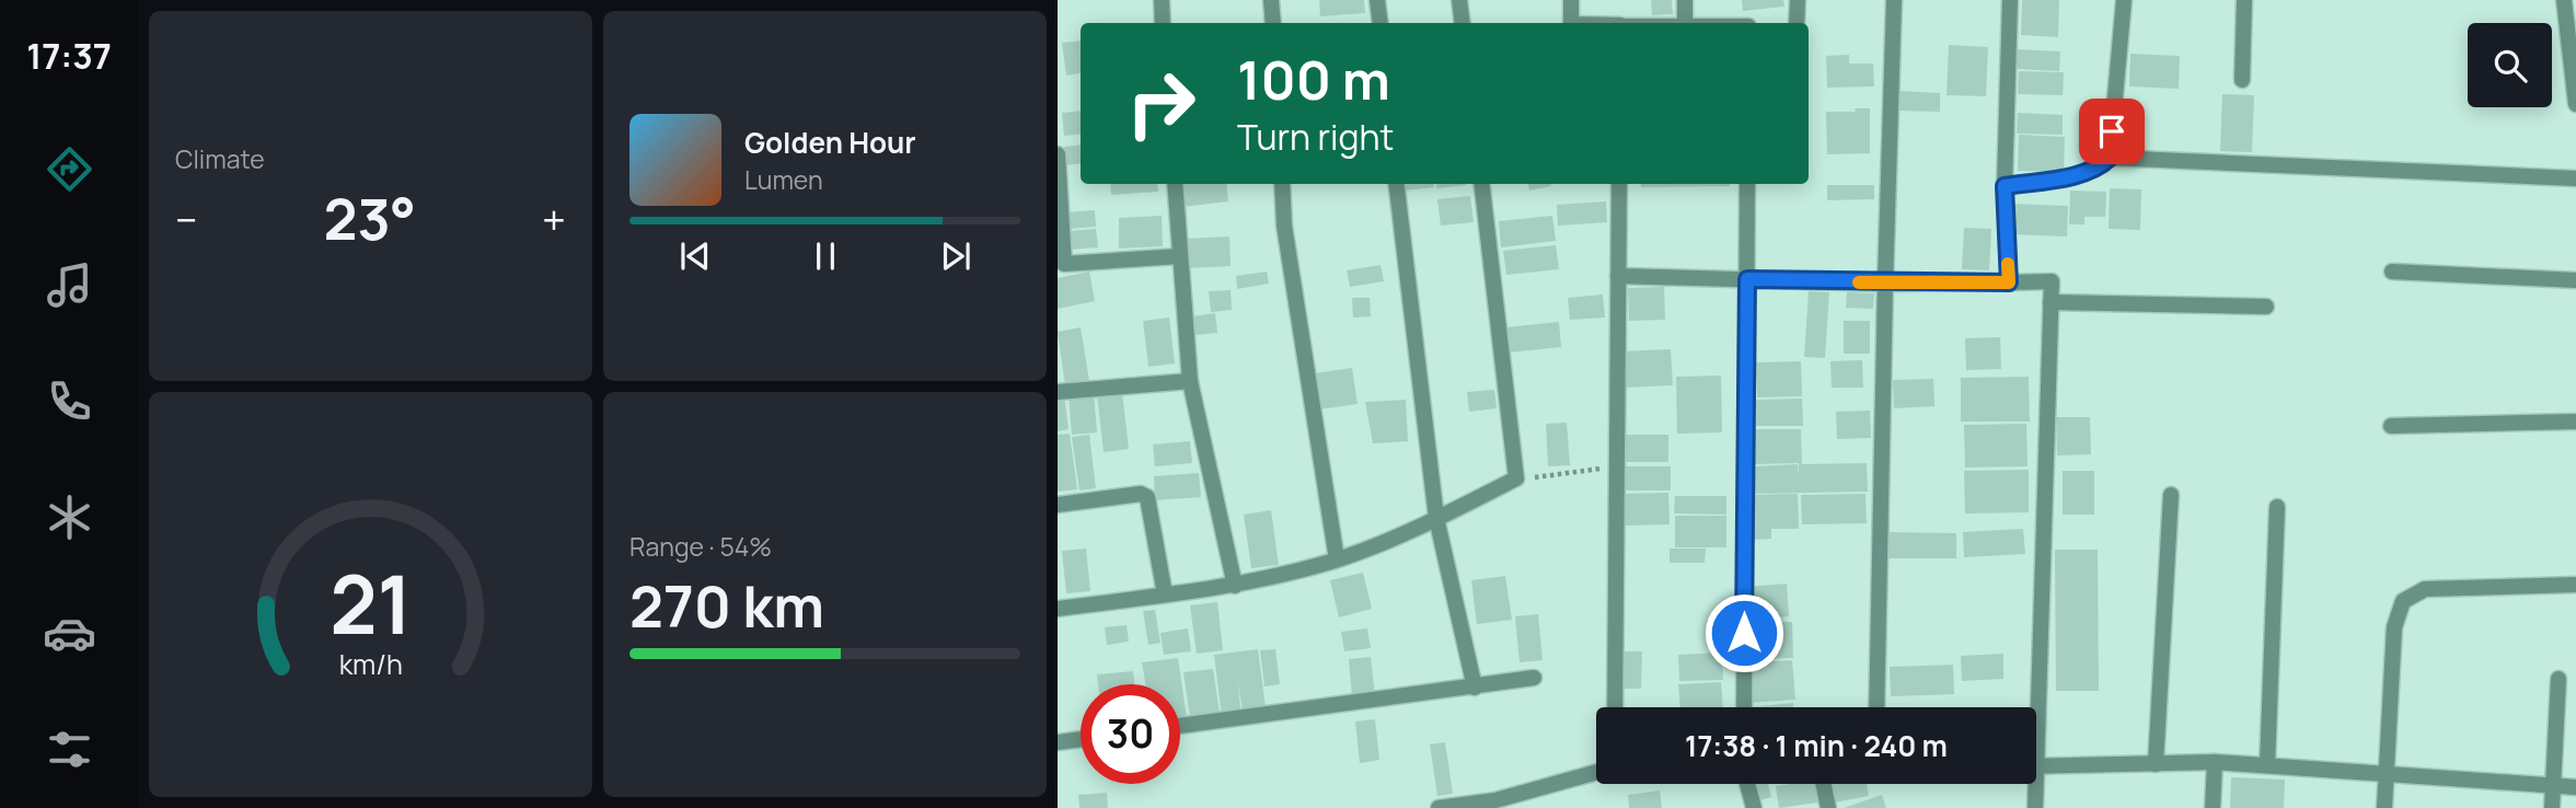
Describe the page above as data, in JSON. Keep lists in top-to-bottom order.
{
  "page": {
    "tabs": "17:37",
    "tile": [
      "Climate",
      ["Range · 54%", "270 km"]
    ],
    "turn": ["100 m", "Turn right"],
    "song": ["Golden Hour", "Lumen"],
    "heat": ["−", "23°", "+"],
    "limit": "30",
    "trip": "17:38 · 1 min · 240 m",
    "gauge": ["21", "km/h"]
  }
}
